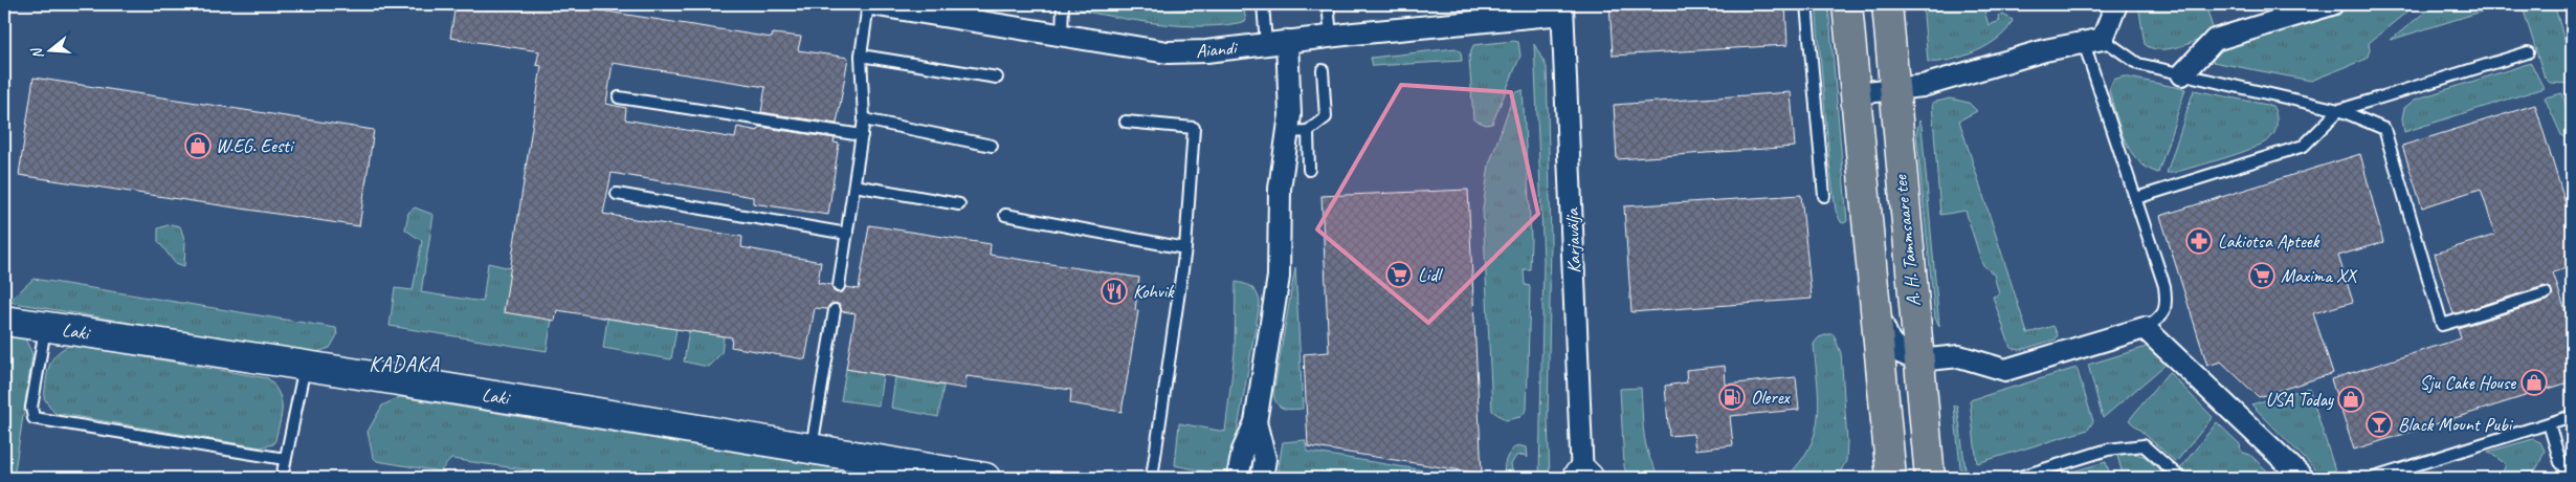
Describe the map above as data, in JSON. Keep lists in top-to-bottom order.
{
  "streets": {
    "main road": ["A. H. Tammsaare tee"],
    "street": ["Aiandi", "Karjavälja", "Laki"]
  },
  "crossings": [
    ["Aiandi", "Karjavälja"]
  ],
  "districts": ["KADAKA"],
  "places": {
    "shop": ["W.EG. Eesti", "Sju Cake House", "USA Today"],
    "pharmacy": ["Lakiotsa Apteek"],
    "supermarket": ["Lidl", "Maxima XX"],
    "restaurant": ["Kohvik"],
    "fuel station": ["Olerex"],
    "bar": ["Black Mount Pubi"]
  },
  "north": "left"
}
